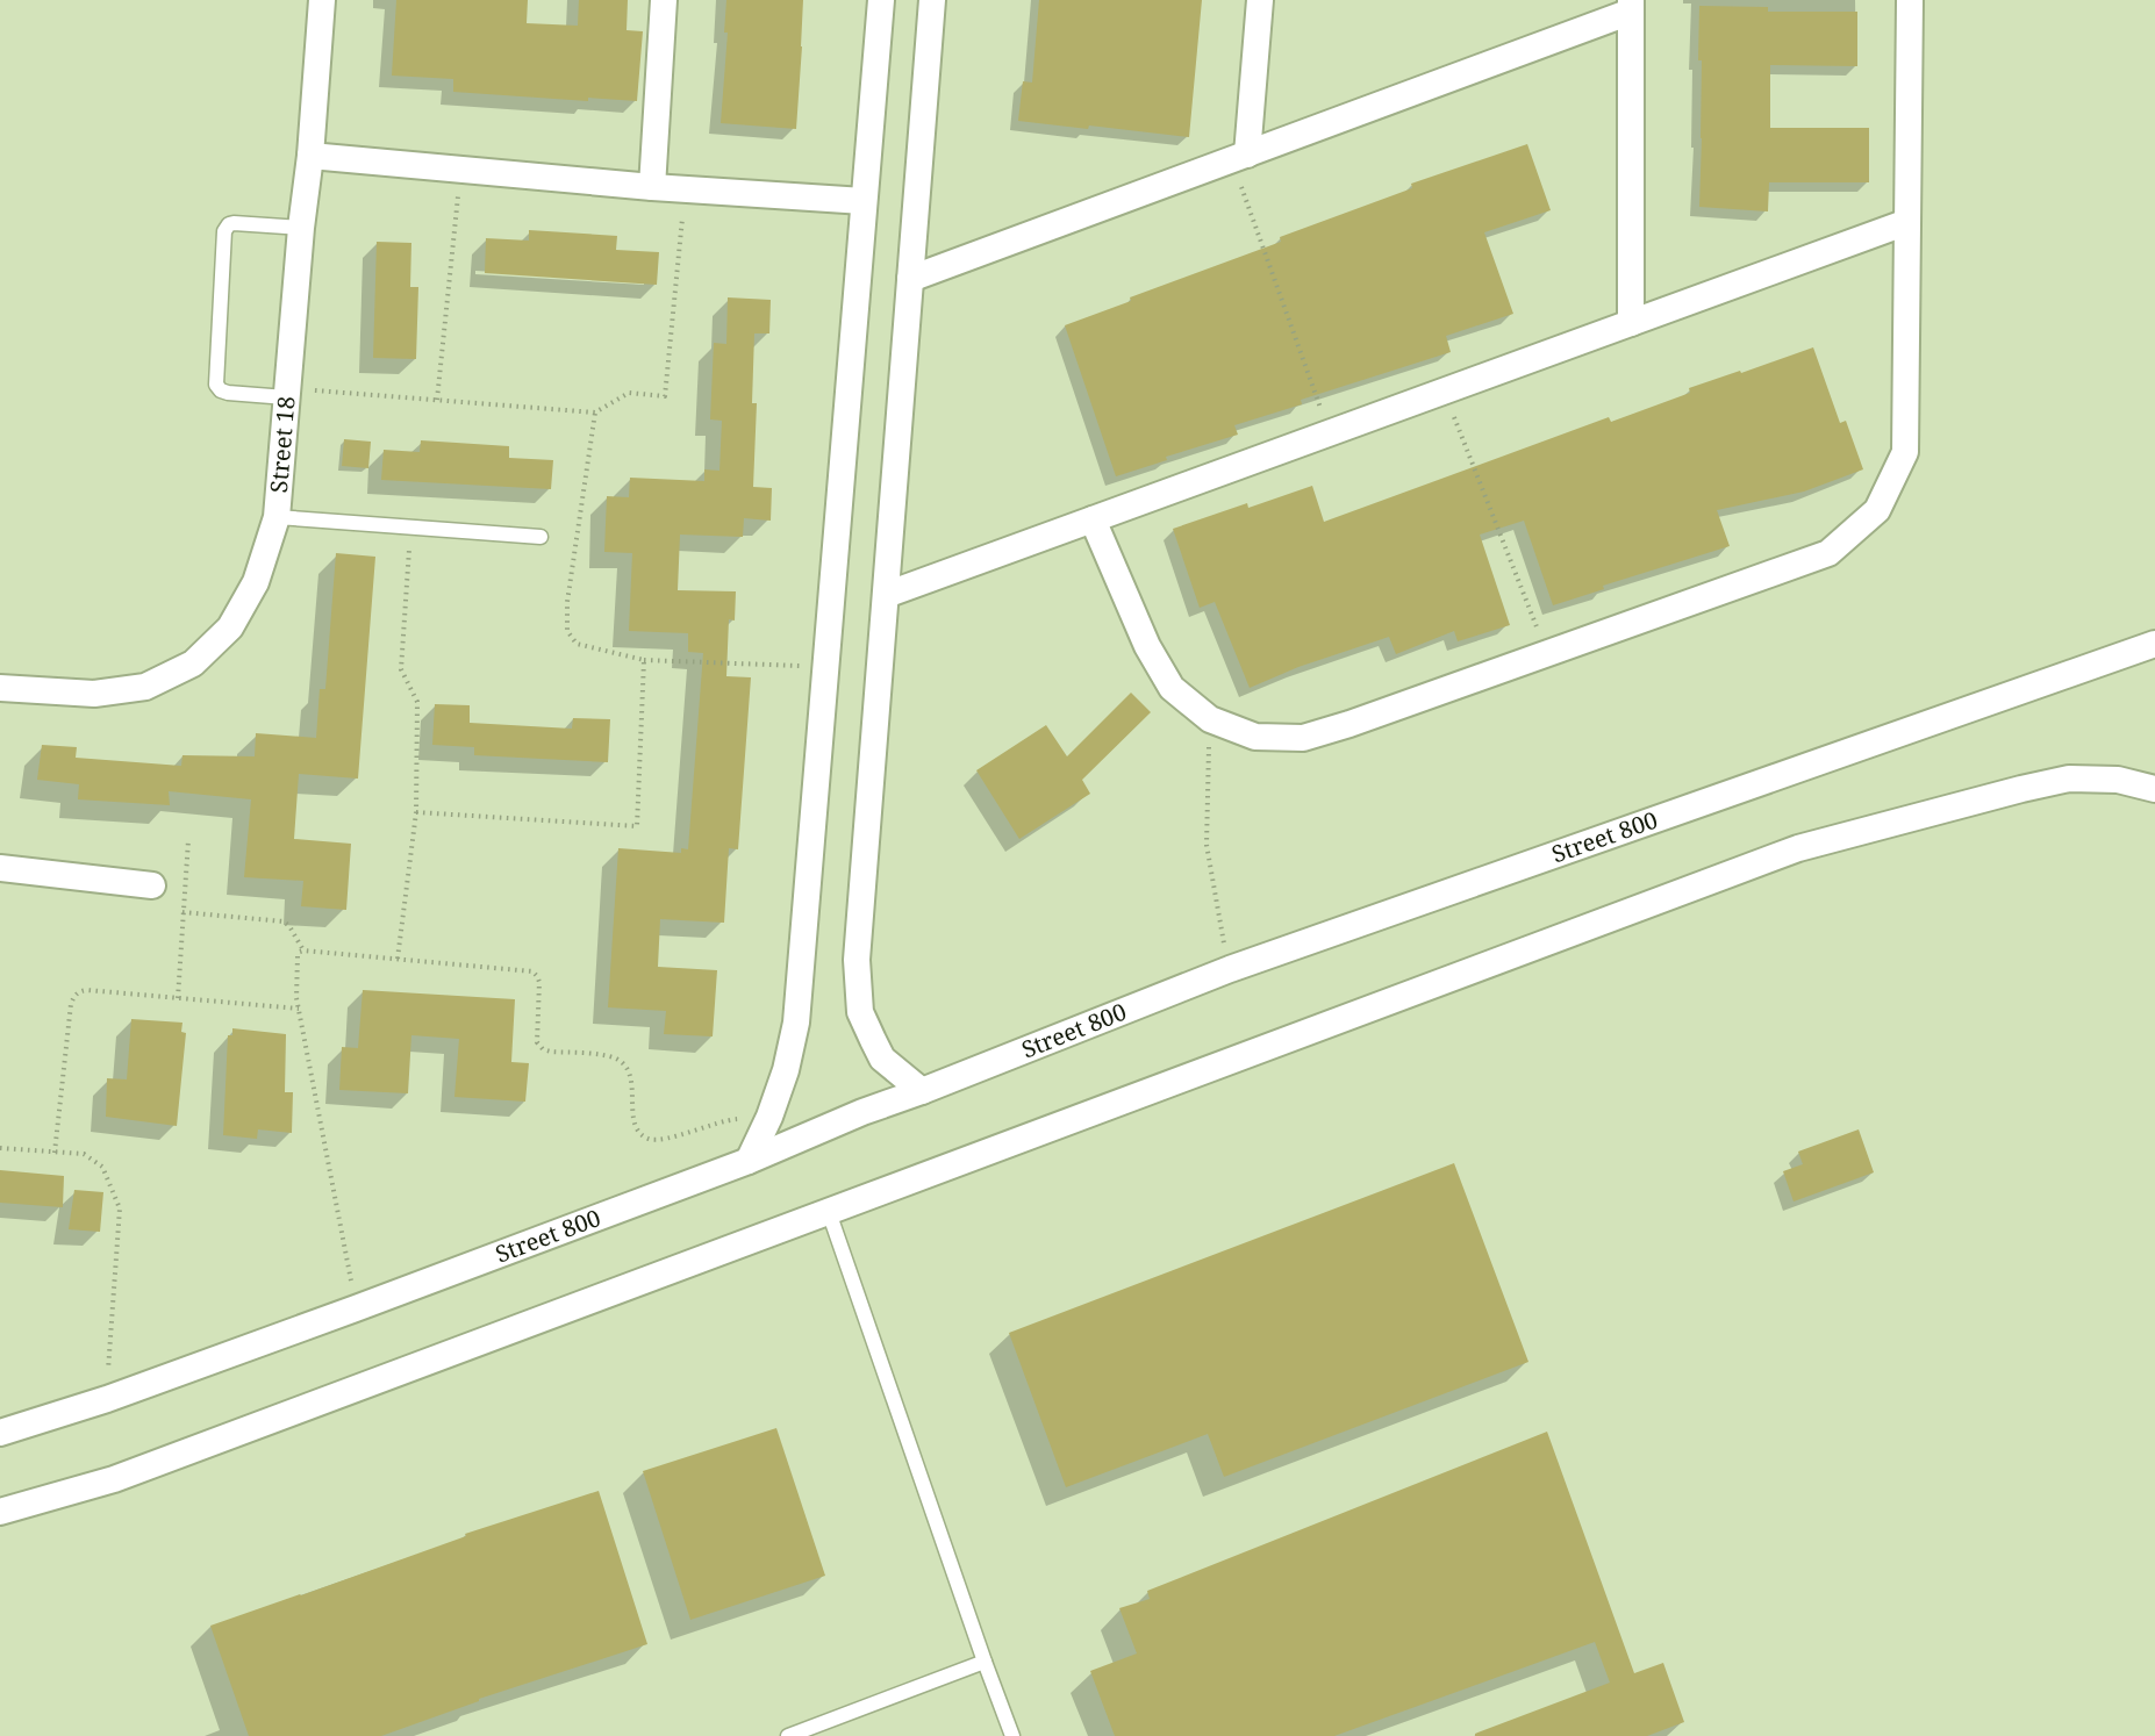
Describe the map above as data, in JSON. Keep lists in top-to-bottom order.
{
  "streets": {
    "street": ["Street 18", "Street 800"]
  }
}
